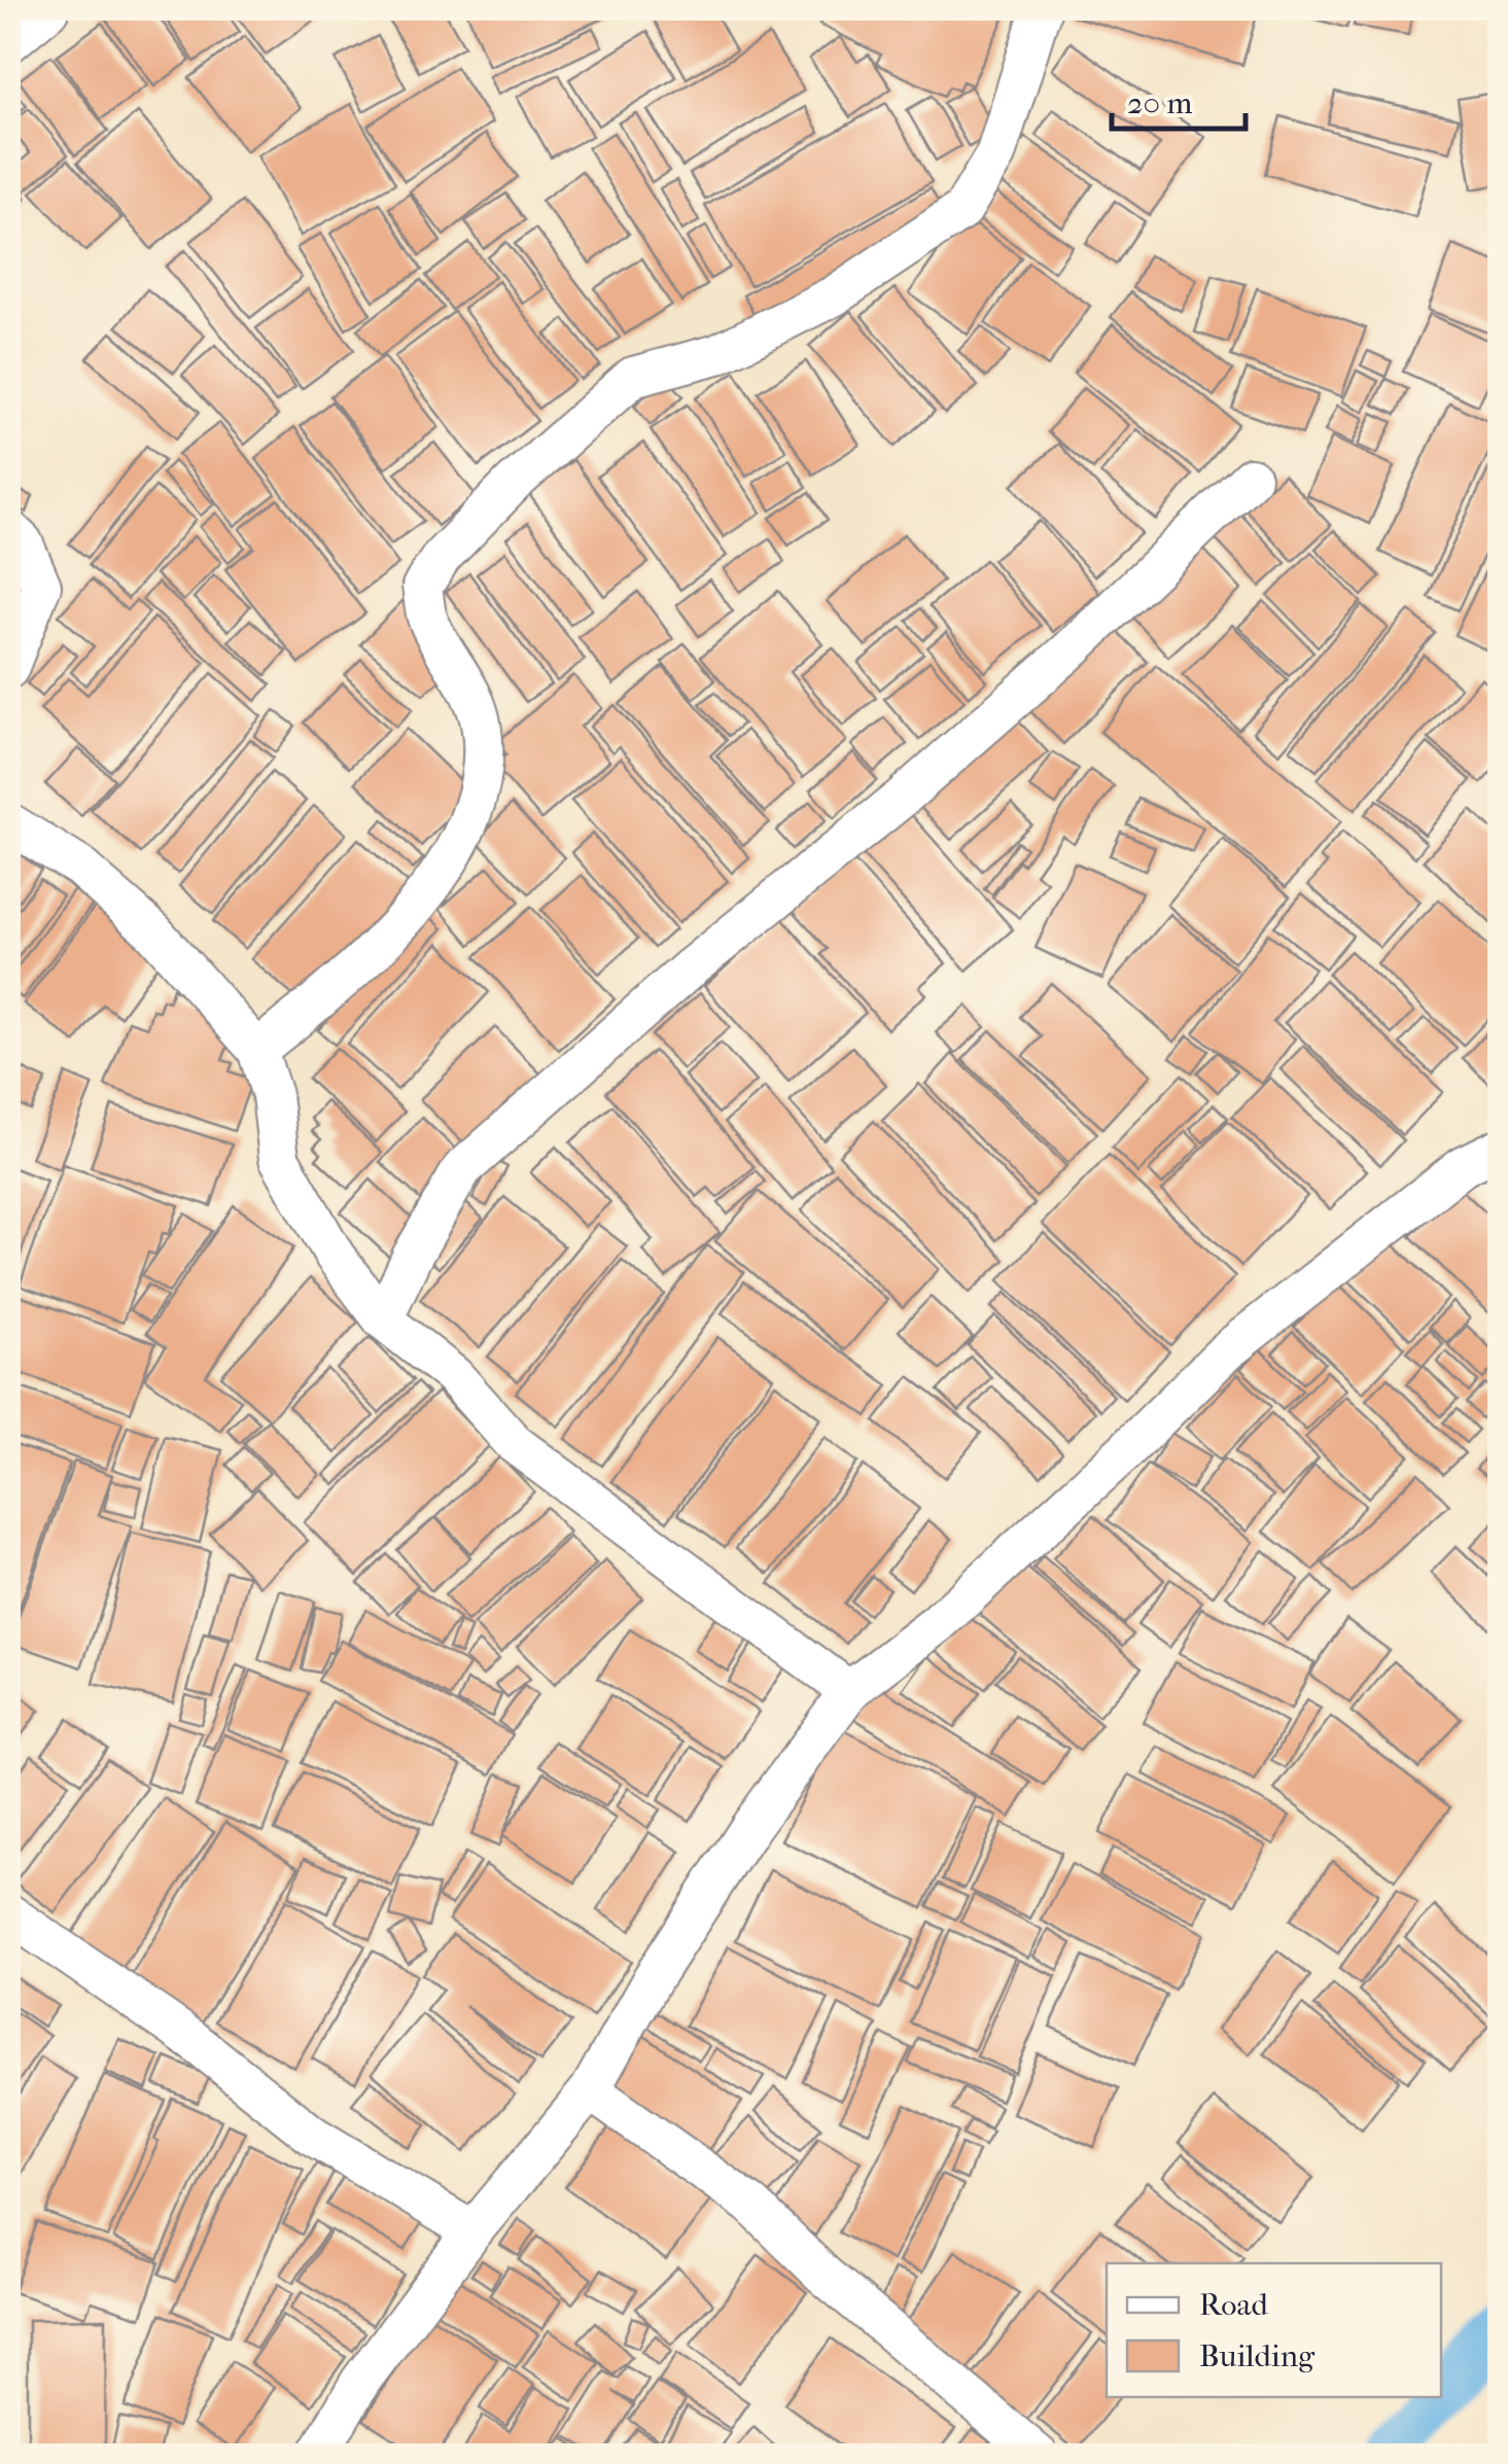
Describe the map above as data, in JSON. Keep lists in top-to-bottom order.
{
  "legend": ["Road", "Building"],
  "scale_bar": "20 m"
}
